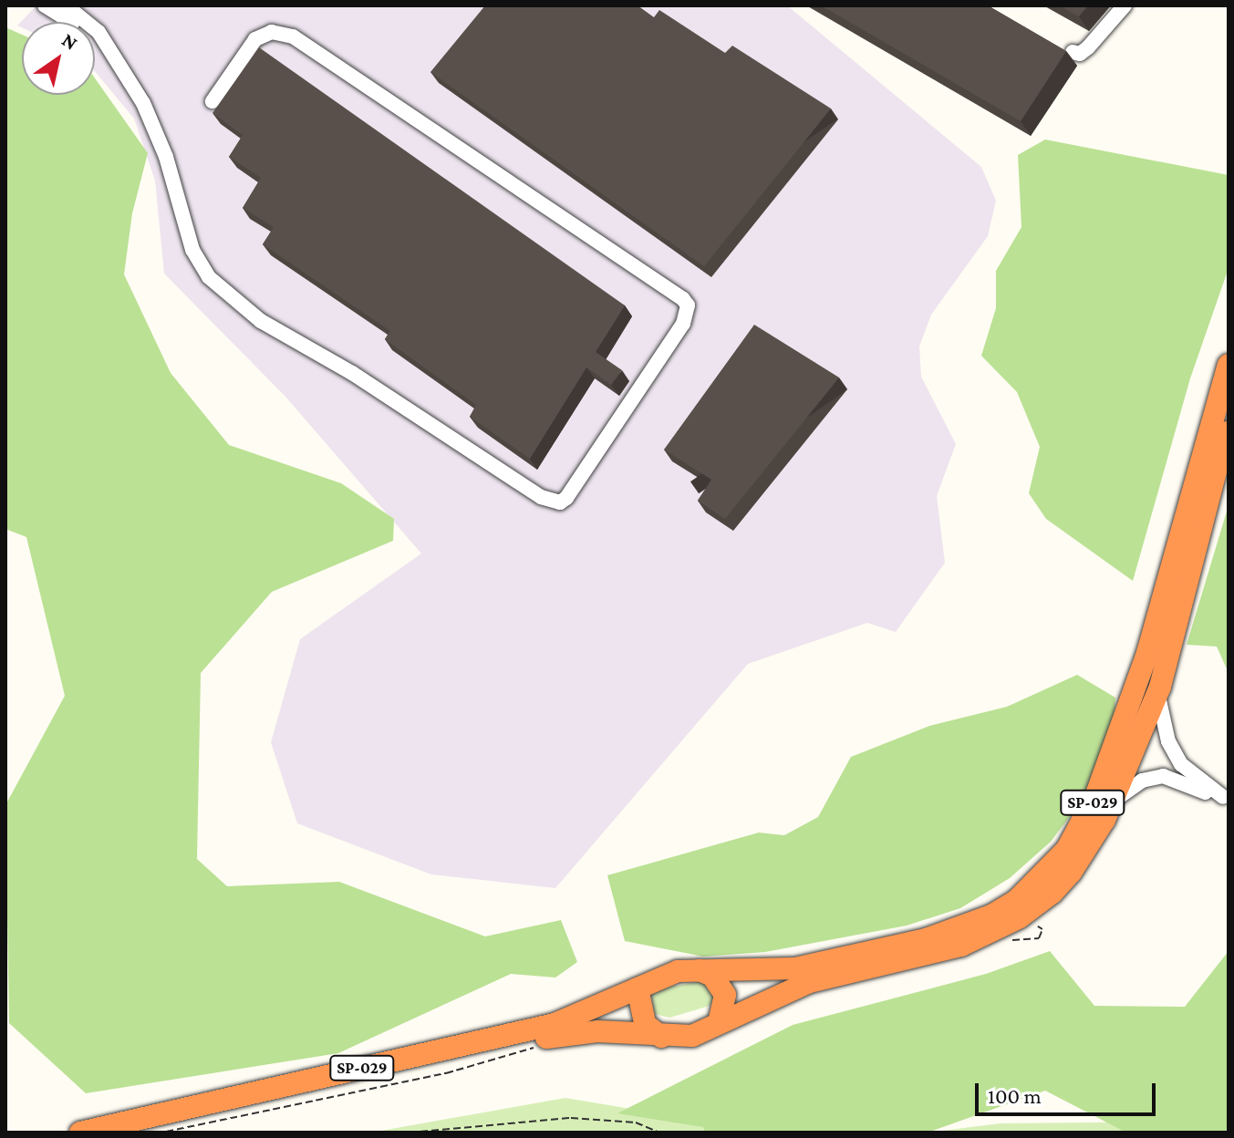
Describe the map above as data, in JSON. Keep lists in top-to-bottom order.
{
  "streets": {
    "highway": ["SP-029"]
  },
  "scale_bar": "100 m",
  "north": "top right"
}
